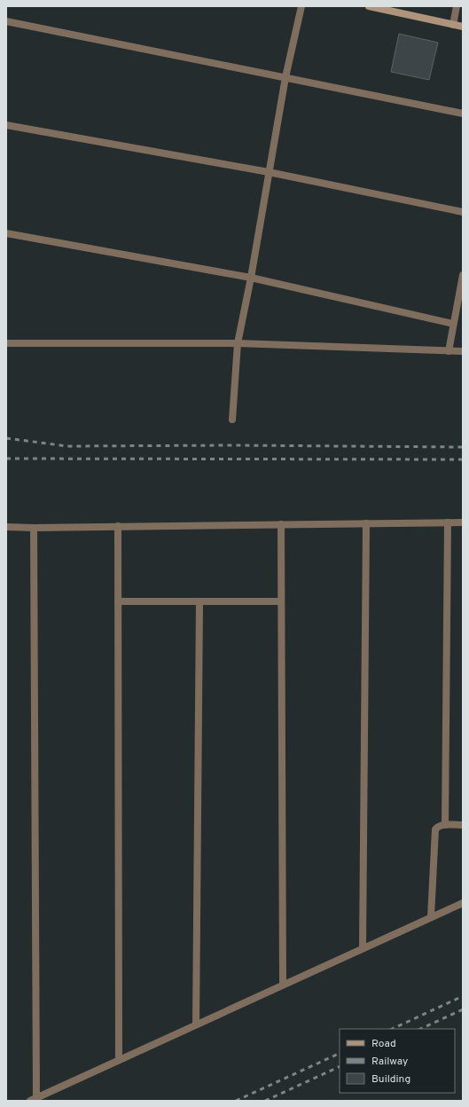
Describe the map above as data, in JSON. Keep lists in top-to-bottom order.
{
  "legend": ["Road", "Railway", "Building"]
}
